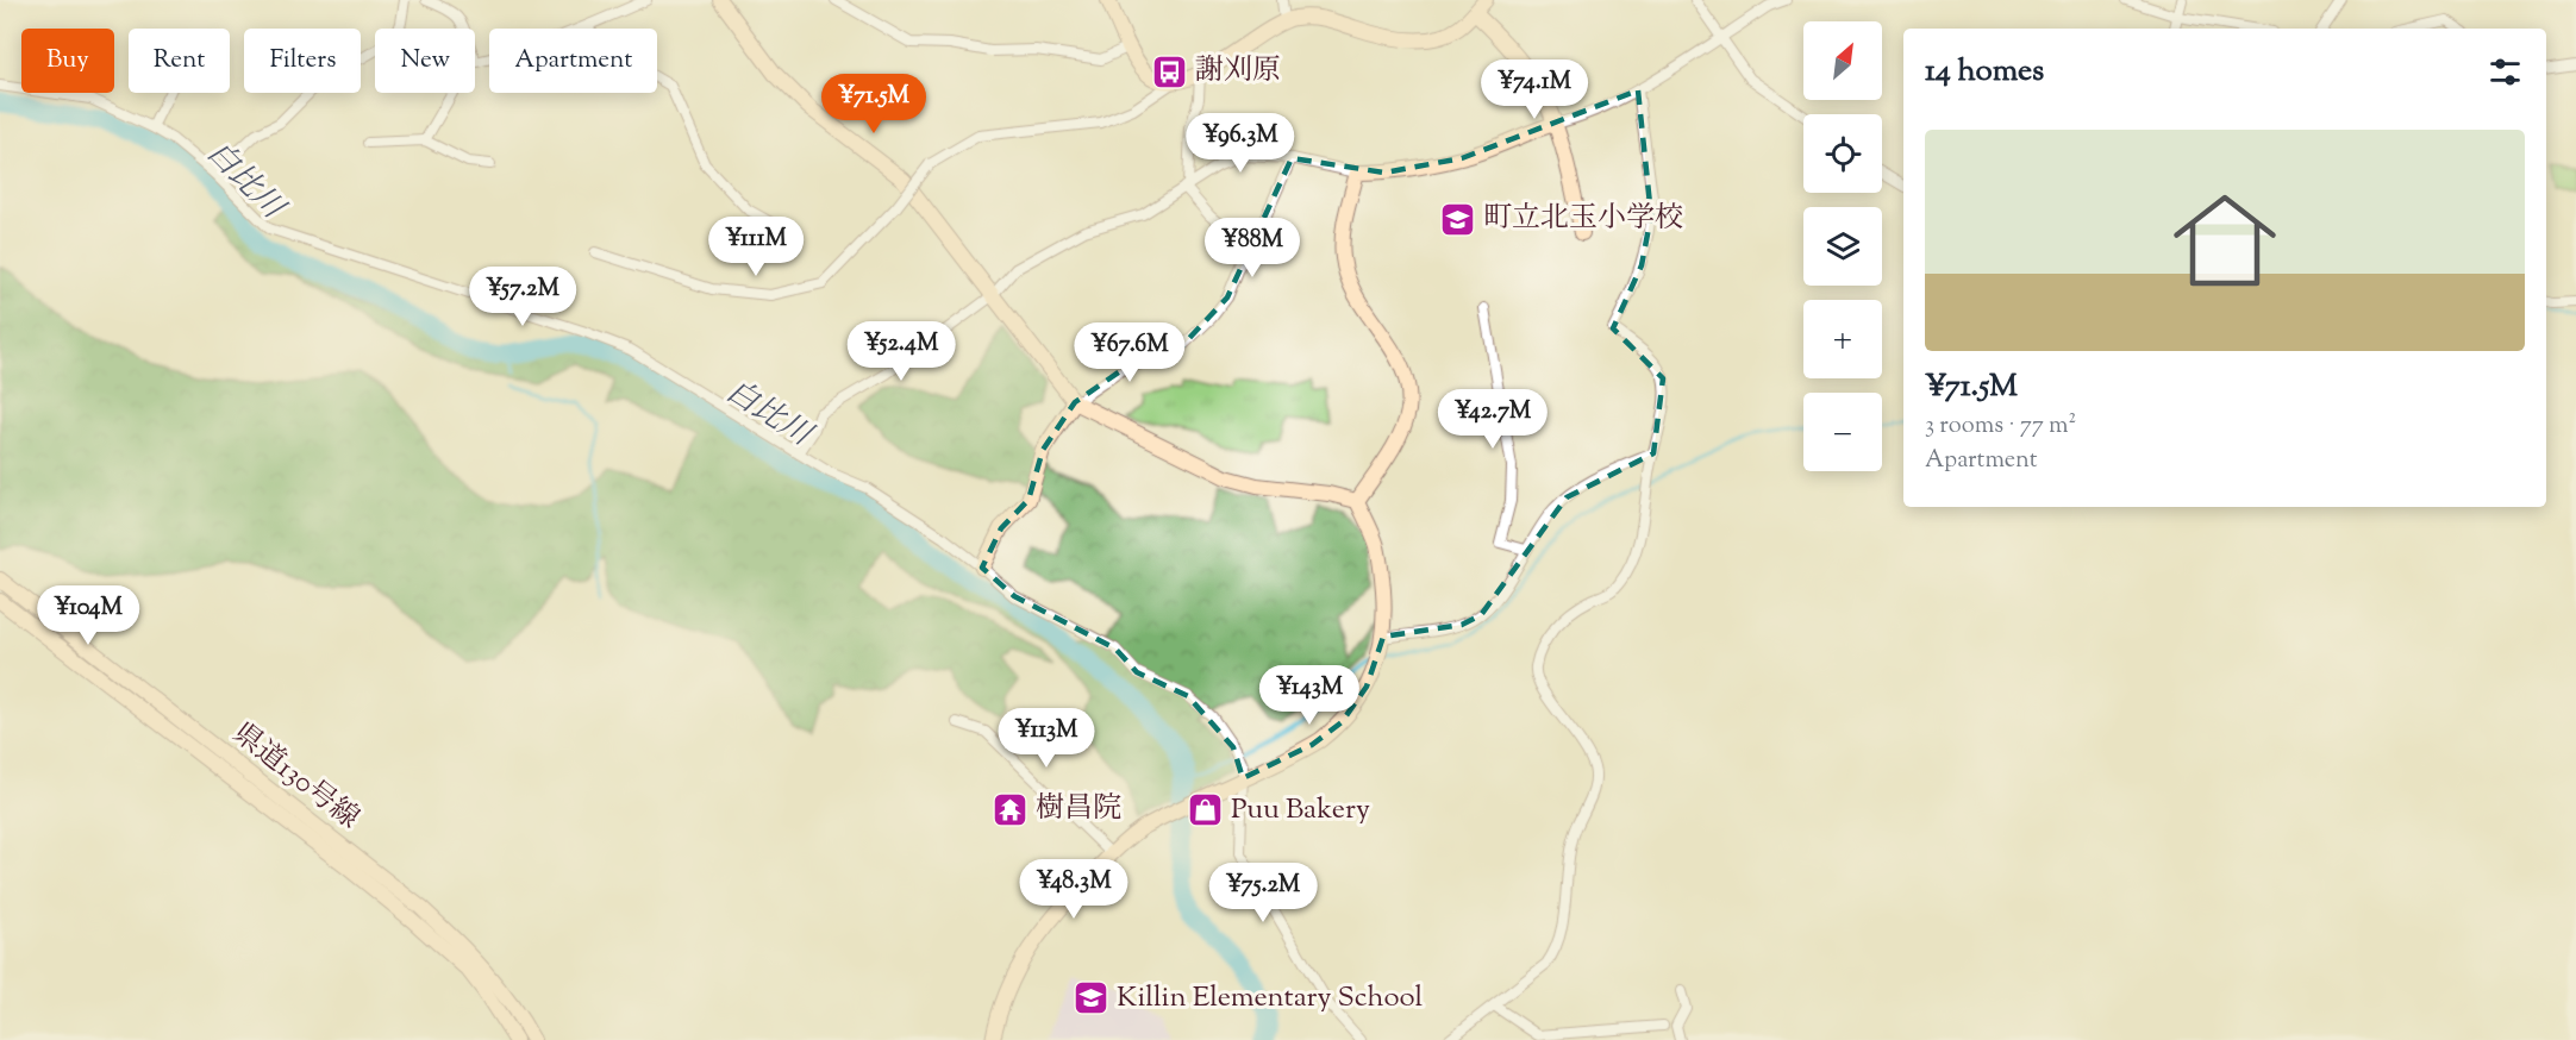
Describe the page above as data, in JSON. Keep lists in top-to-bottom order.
{
  "streets": {
    "street": ["県道130号線"]
  },
  "water": ["白比川"],
  "places": {
    "bus stop": ["謝刈原"],
    "school or university": ["町立北玉小学校", "Killin Elementary School"],
    "temple": ["樹昌院"],
    "shop": ["Puu Bakery"]
  },
  "north": "top right",
  "page": {
    "map_buttons": ["+", "−"],
    "chip": [
      "Buy",
      "Rent",
      "Filters",
      "New",
      "Apartment"
    ],
    "heading": "14 homes",
    "price": [
      "¥74.1M",
      "¥71.5M",
      "¥96.3M",
      "¥111M",
      "¥88M",
      "¥57.2M",
      "¥52.4M",
      "¥67.6M",
      "¥42.7M",
      "¥104M",
      "¥143M",
      "¥113M",
      "¥48.3M",
      "¥75.2M"
    ],
    "list": [
      {
        "name": "¥71.5M",
        "note": "3 rooms · 77 m² · Apartment"
      }
    ]
  }
}
